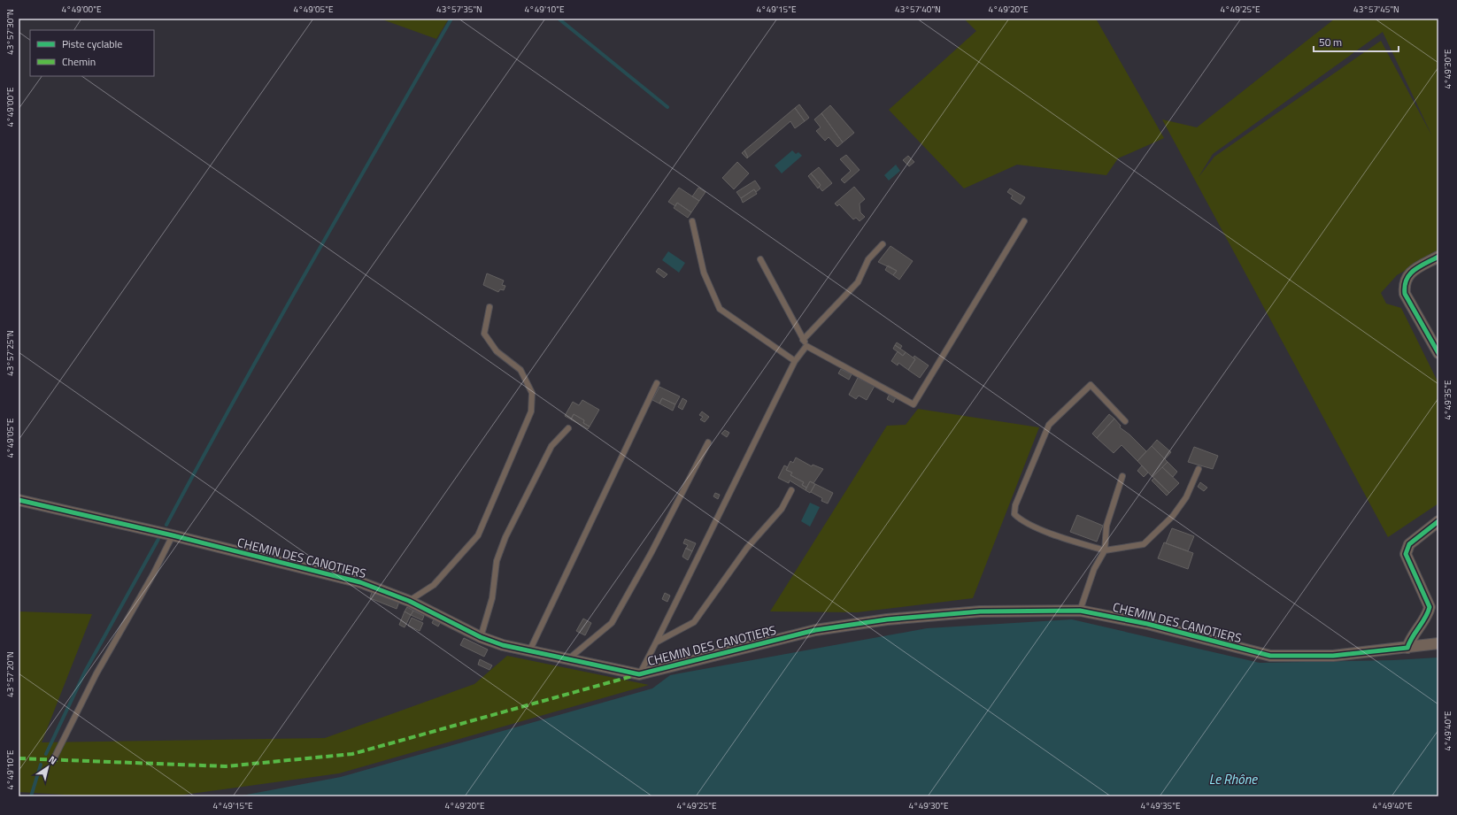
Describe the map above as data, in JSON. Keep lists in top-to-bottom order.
{
  "streets": {
    "street": ["CHEMIN DES CANOTIERS"]
  },
  "water": ["Le Rhône"],
  "legend": ["Piste cyclable", "Chemin"],
  "scale_bar": "50 m",
  "north": "top right",
  "coordinates": [
    "4°49'00\"E",
    "4°49'05\"E",
    "43°57'35\"N",
    "4°49'10\"E",
    "4°49'15\"E",
    "43°57'40\"N",
    "4°49'20\"E",
    "4°49'25\"E",
    "43°57'45\"N",
    "43°57'30\"N",
    "4°49'30\"E",
    "43°57'25\"N",
    "4°49'35\"E",
    "43°57'20\"N",
    "4°49'40\"E"
  ]
}
